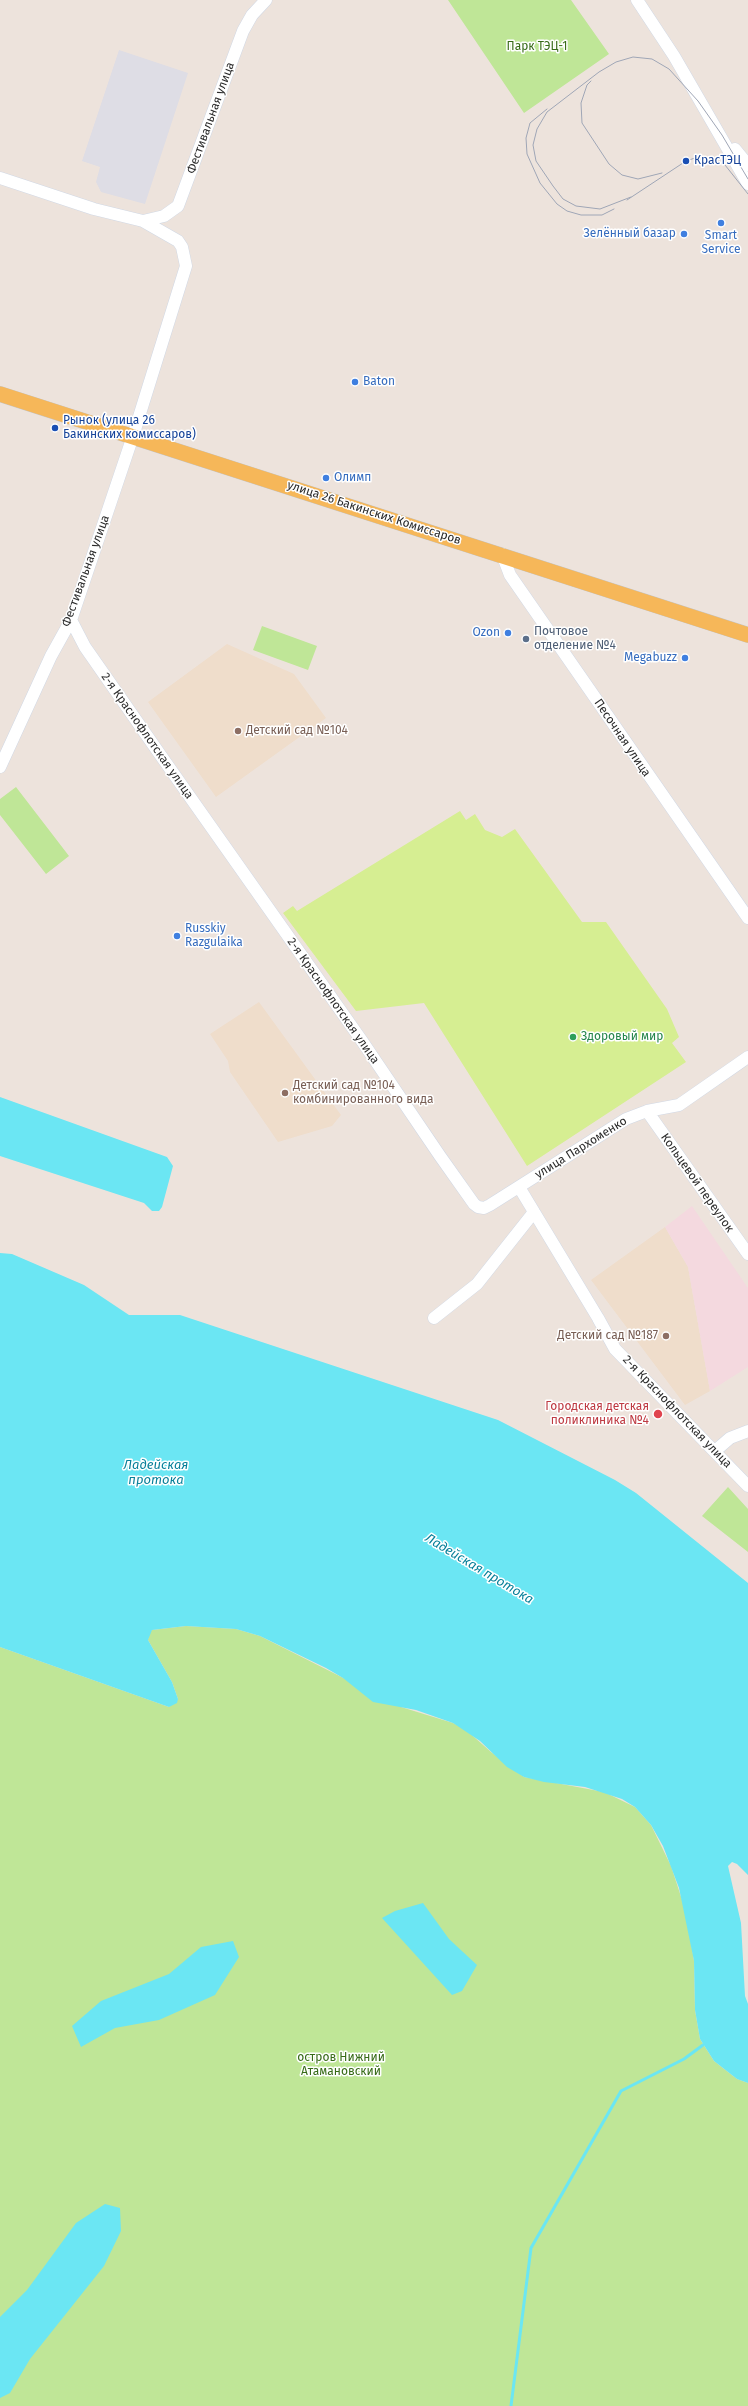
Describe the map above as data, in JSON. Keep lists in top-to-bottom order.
{
  "streets": {
    "main road": ["улица 26 Бакинских Комиссаров"],
    "street": [
      "Фестивальная улица",
      "2-я Краснофлотская улица",
      "Песочная улица",
      "улица Пархоменко",
      "Кольцевой переулок"
    ]
  },
  "crossings": [
    ["Фестивальная улица", "улица 26 Бакинских Комиссаров"],
    ["Фестивальная улица", "2-я Краснофлотская улица"],
    ["улица 26 Бакинских Комиссаров", "Песочная улица"],
    ["2-я Краснофлотская улица", "улица Пархоменко"],
    ["улица Пархоменко", "Кольцевой переулок"]
  ],
  "water": ["Ладейская протока"],
  "parks": ["Парк ТЭЦ-1", "остров Нижний Атамановский"],
  "places": [
    "КрасТЭЦ",
    "Smart Service",
    "Зелённый базар",
    "Baton",
    "Рынок (улица 26 Бакинских комиссаров)",
    "Олимп",
    "Ozon",
    "Почтовое отделение №4",
    "Megabuzz",
    "Детский сад №104",
    "Russkiy Razgulaika",
    "Здоровый мир",
    "Детский сад №104 комбинированного вида",
    "Детский сад №187",
    "Городская детская поликлиника №4"
  ]
}
